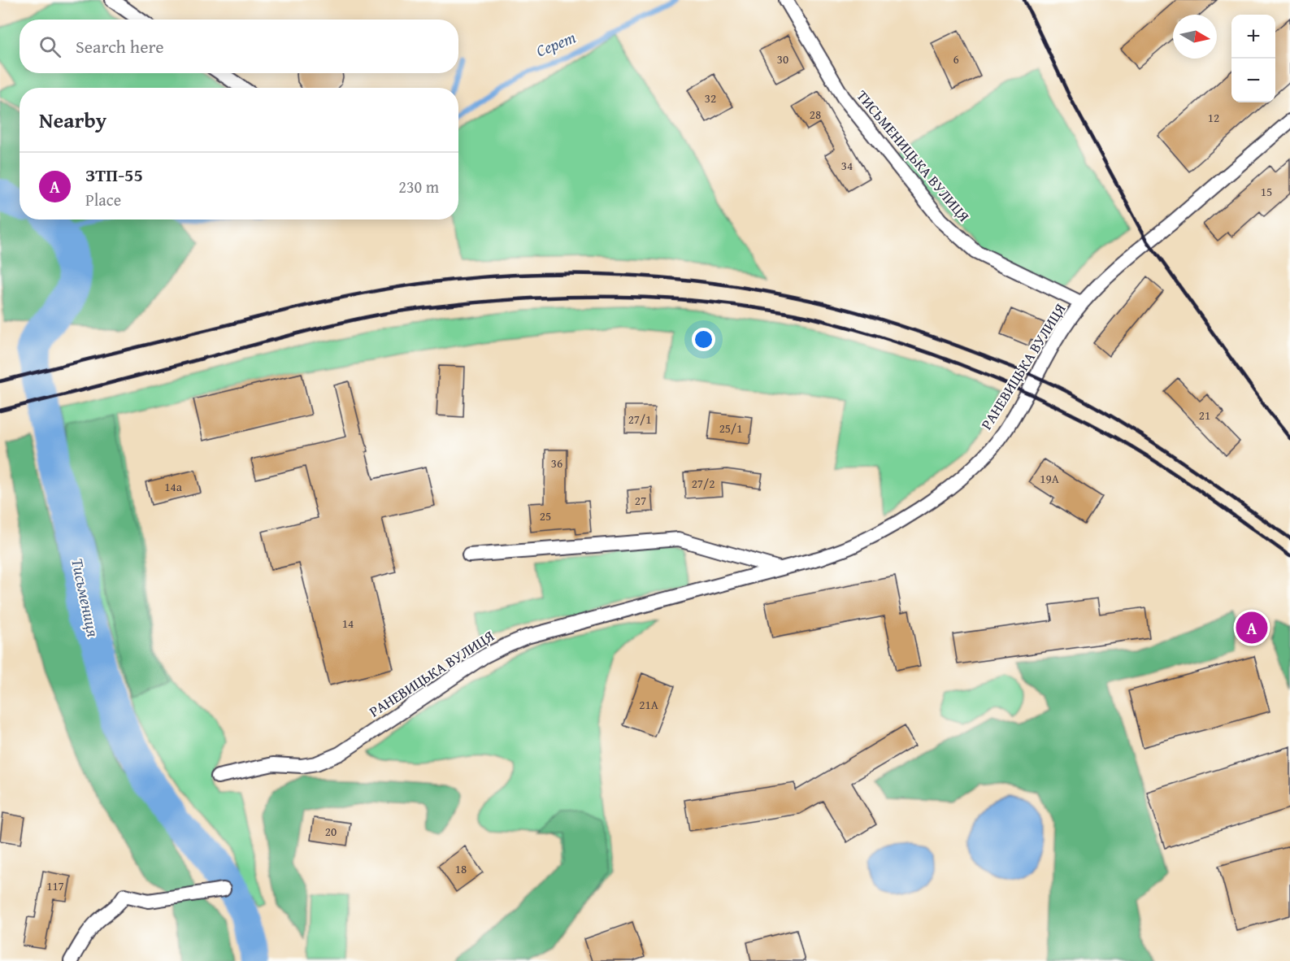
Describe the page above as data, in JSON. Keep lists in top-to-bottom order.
{
  "streets": {
    "street": ["ТИСЬМЕНИЦЬКА ВУЛИЦЯ", "РАНЕВИЦЬКА ВУЛИЦЯ"]
  },
  "crossings": [
    ["ТИСЬМЕНИЦЬКА ВУЛИЦЯ", "РАНЕВИЦЬКА ВУЛИЦЯ"]
  ],
  "water": ["Серет", "Тисьмениця"],
  "house_numbers": [
    "30",
    "6",
    "32",
    "28",
    "12",
    "34",
    "15",
    "21",
    "27/1",
    "25/1",
    "36",
    "19А",
    "27/2",
    "14а",
    "27",
    "25",
    "14",
    "21А",
    "20",
    "18",
    "117"
  ],
  "north": "right",
  "page": {
    "map_buttons": ["+", "−"],
    "search": "Search here",
    "heading": "Nearby",
    "list": [
      {
        "mark": "A",
        "name": "ЗТП-55",
        "note": "Place",
        "value": "230 m"
      }
    ],
    "pins": "A"
  }
}
